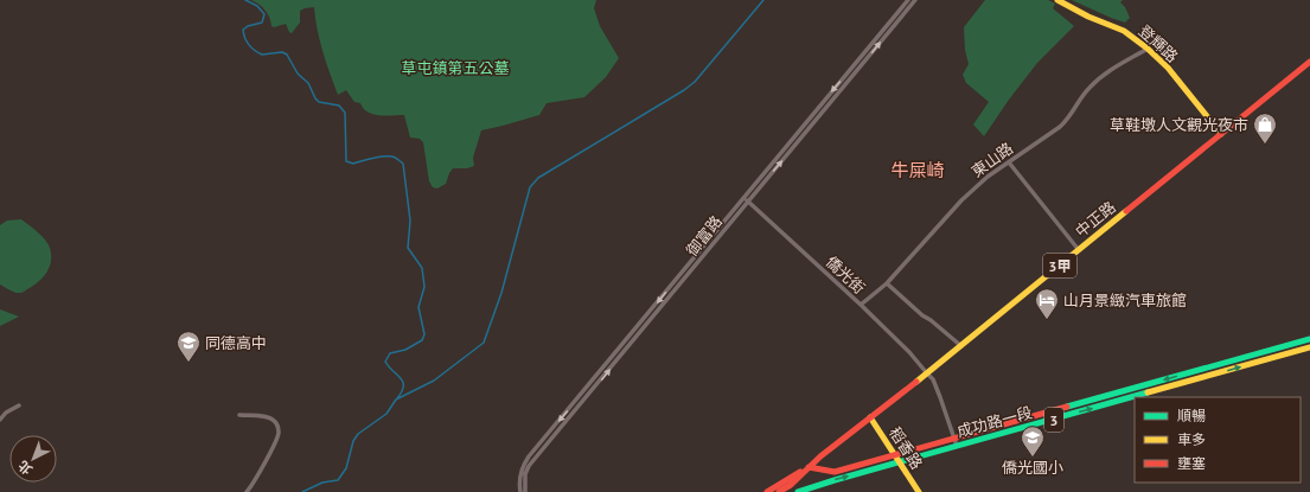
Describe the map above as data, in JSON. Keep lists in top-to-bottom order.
{
  "streets": {
    "main road": [
      "登輝路",
      "中正路",
      "3甲",
      "3",
      "成功路一段",
      "稻香路"
    ],
    "street": ["東山路", "御富路", "僑光街"]
  },
  "crossings": [
    ["登輝路", "東山路"],
    ["登輝路", "中正路"],
    ["東山路", "僑光街"],
    ["中正路", "僑光街"],
    ["中正路", "成功路一段"],
    ["中正路", "稻香路"],
    ["御富路", "僑光街"],
    ["僑光街", "成功路一段"],
    ["成功路一段", "稻香路"]
  ],
  "districts": ["牛屎崎"],
  "parks": ["草屯鎮第五公墓"],
  "places": {
    "shop": ["草鞋墩人文觀光夜市"],
    "hotel": ["山月景緻汽車旅館"],
    "school or university": ["同德高中", "僑光國小"]
  },
  "legend": ["順暢", "車多", "壅塞"],
  "north": "bottom left"
}
